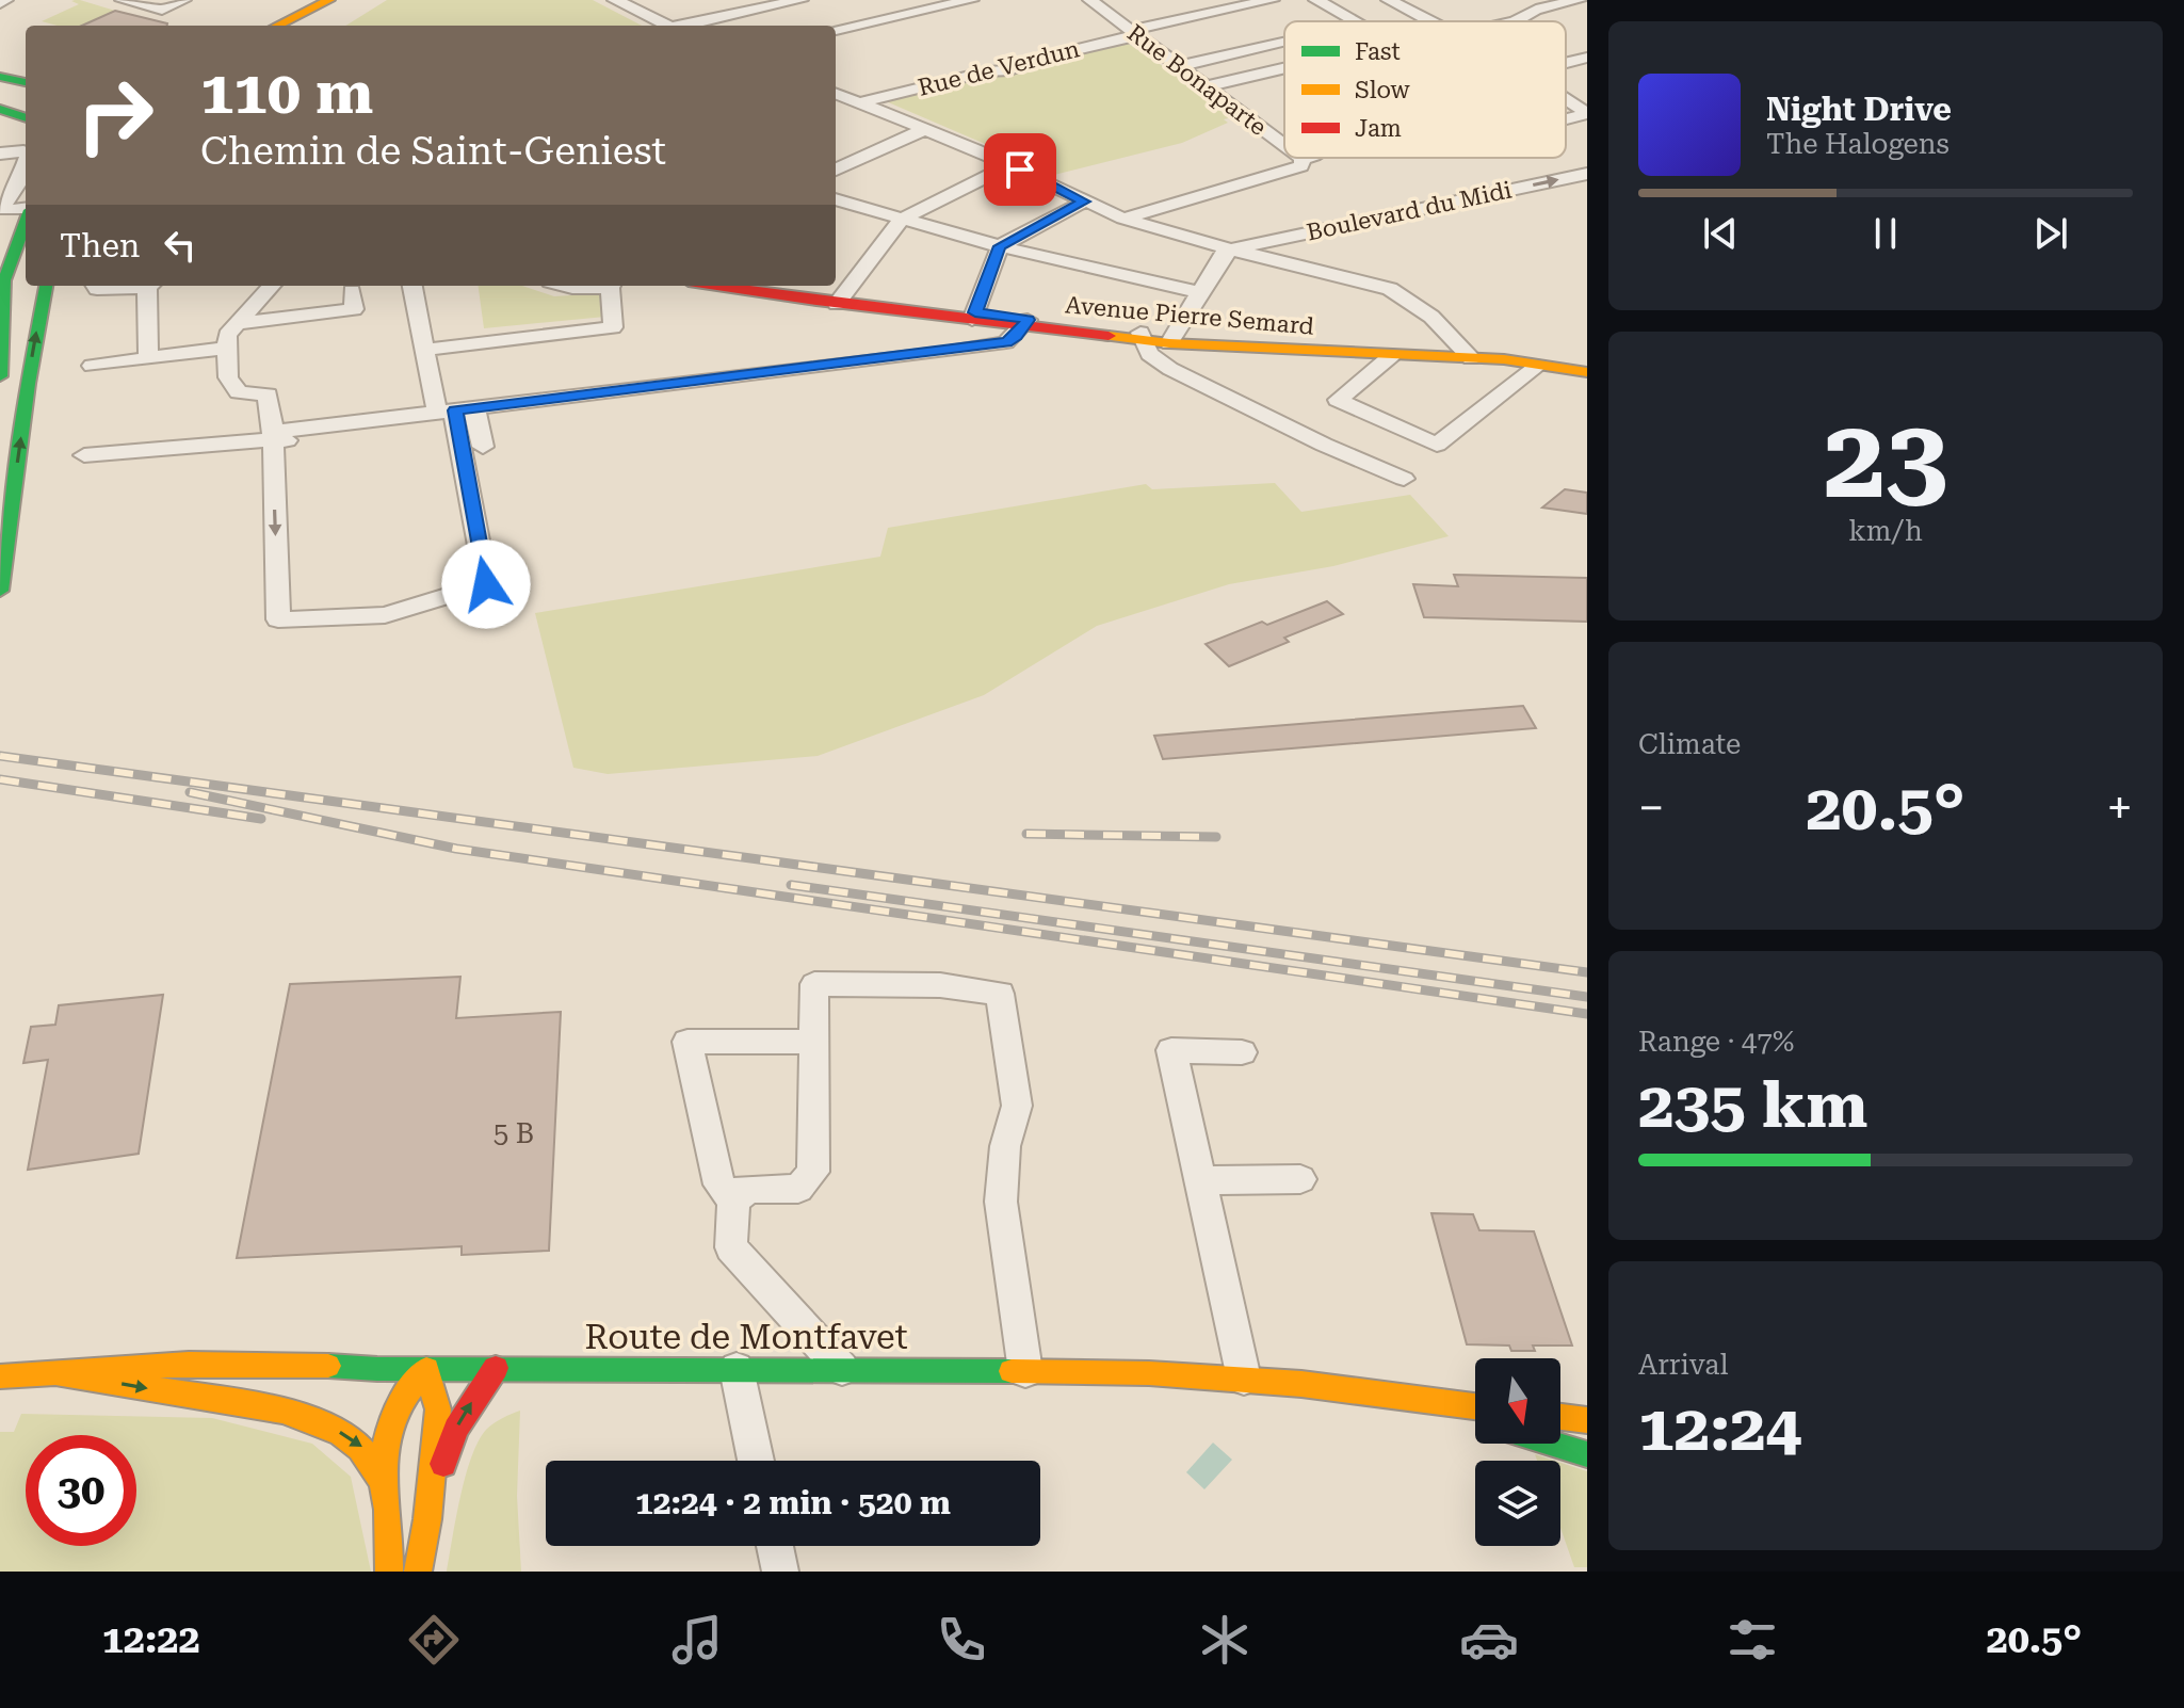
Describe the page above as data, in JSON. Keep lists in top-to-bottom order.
{
  "streets": {
    "main road": ["Avenue Pierre Semard", "Route de Montfavet"],
    "street": ["Rue de Verdun", "Rue Bonaparte", "Boulevard du Midi"]
  },
  "crossings": [
    ["Rue de Verdun", "Rue Bonaparte"]
  ],
  "house_numbers": ["5 B"],
  "legend": ["Fast", "Slow", "Jam"],
  "north": "bottom",
  "page": {
    "turn": ["110 m", "Chemin de Saint-Geniest"],
    "song": ["Night Drive", "The Halogens"],
    "then": "Then",
    "tile": [
      ["23", "km/h"],
      "Climate",
      ["Range · 47%", "235 km"],
      ["Arrival", "12:24"]
    ],
    "heat": ["−", "20.5°", "+"],
    "limit": "30",
    "trip": "12:24 · 2 min · 520 m",
    "tabs": ["12:22", "20.5°"]
  }
}
